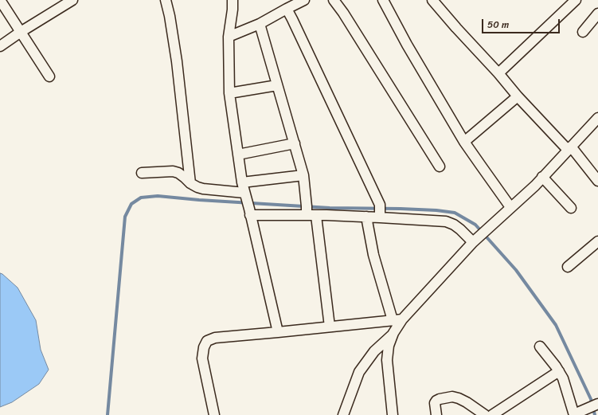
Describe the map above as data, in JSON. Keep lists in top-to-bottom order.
{
  "scale_bar": "50 m"
}
